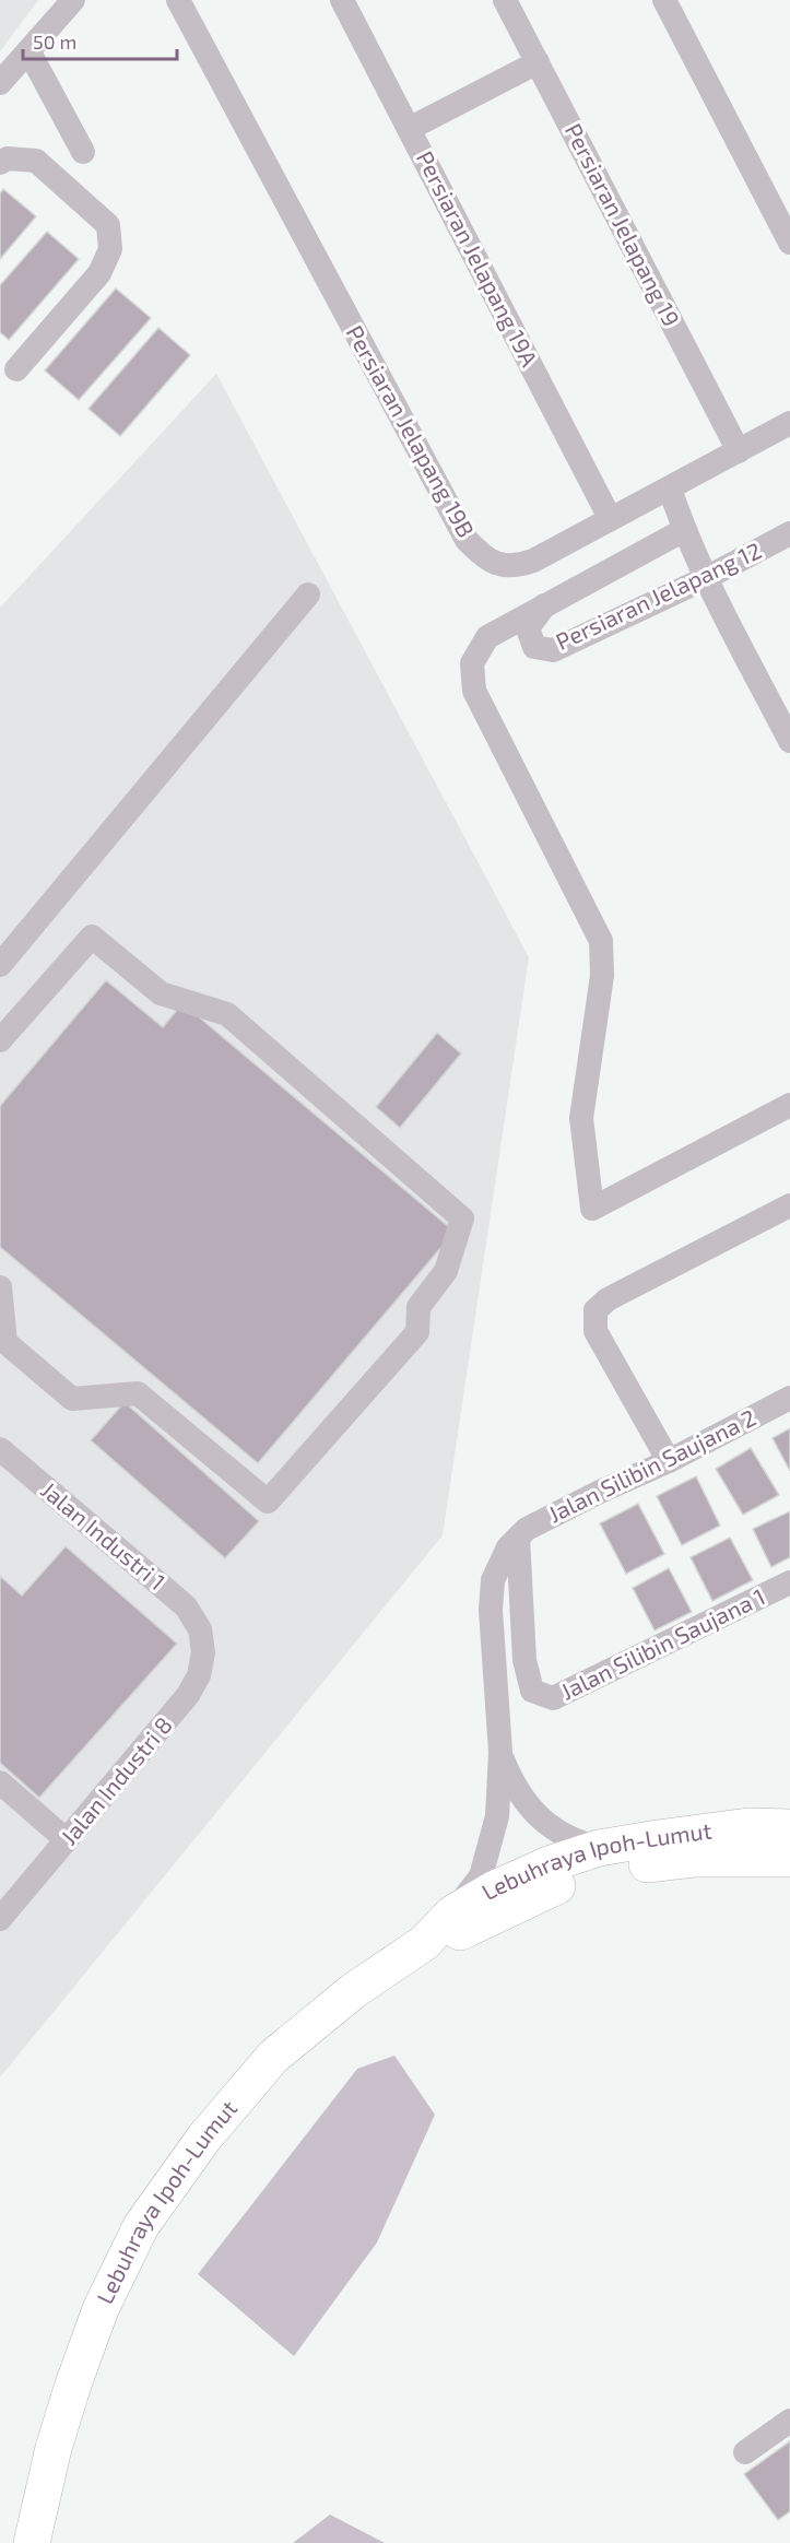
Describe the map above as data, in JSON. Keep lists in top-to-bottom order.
{
  "streets": {
    "highway": ["Lebuhraya Ipoh-Lumut"],
    "street": [
      "Persiaran Jelapang 19",
      "Persiaran Jelapang 19A",
      "Persiaran Jelapang 19B",
      "Persiaran Jelapang 12",
      "Jalan Silibin Saujana 2",
      "Jalan Industri 1",
      "Jalan Silibin Saujana 1",
      "Jalan Industri 8"
    ]
  },
  "crossings": [
    ["Persiaran Jelapang 19", "Persiaran Jelapang 19B"],
    ["Persiaran Jelapang 19A", "Persiaran Jelapang 19B"],
    ["Jalan Silibin Saujana 2", "Jalan Silibin Saujana 1"],
    ["Jalan Industri 1", "Jalan Industri 8"]
  ],
  "scale_bar": "50 m"
}
